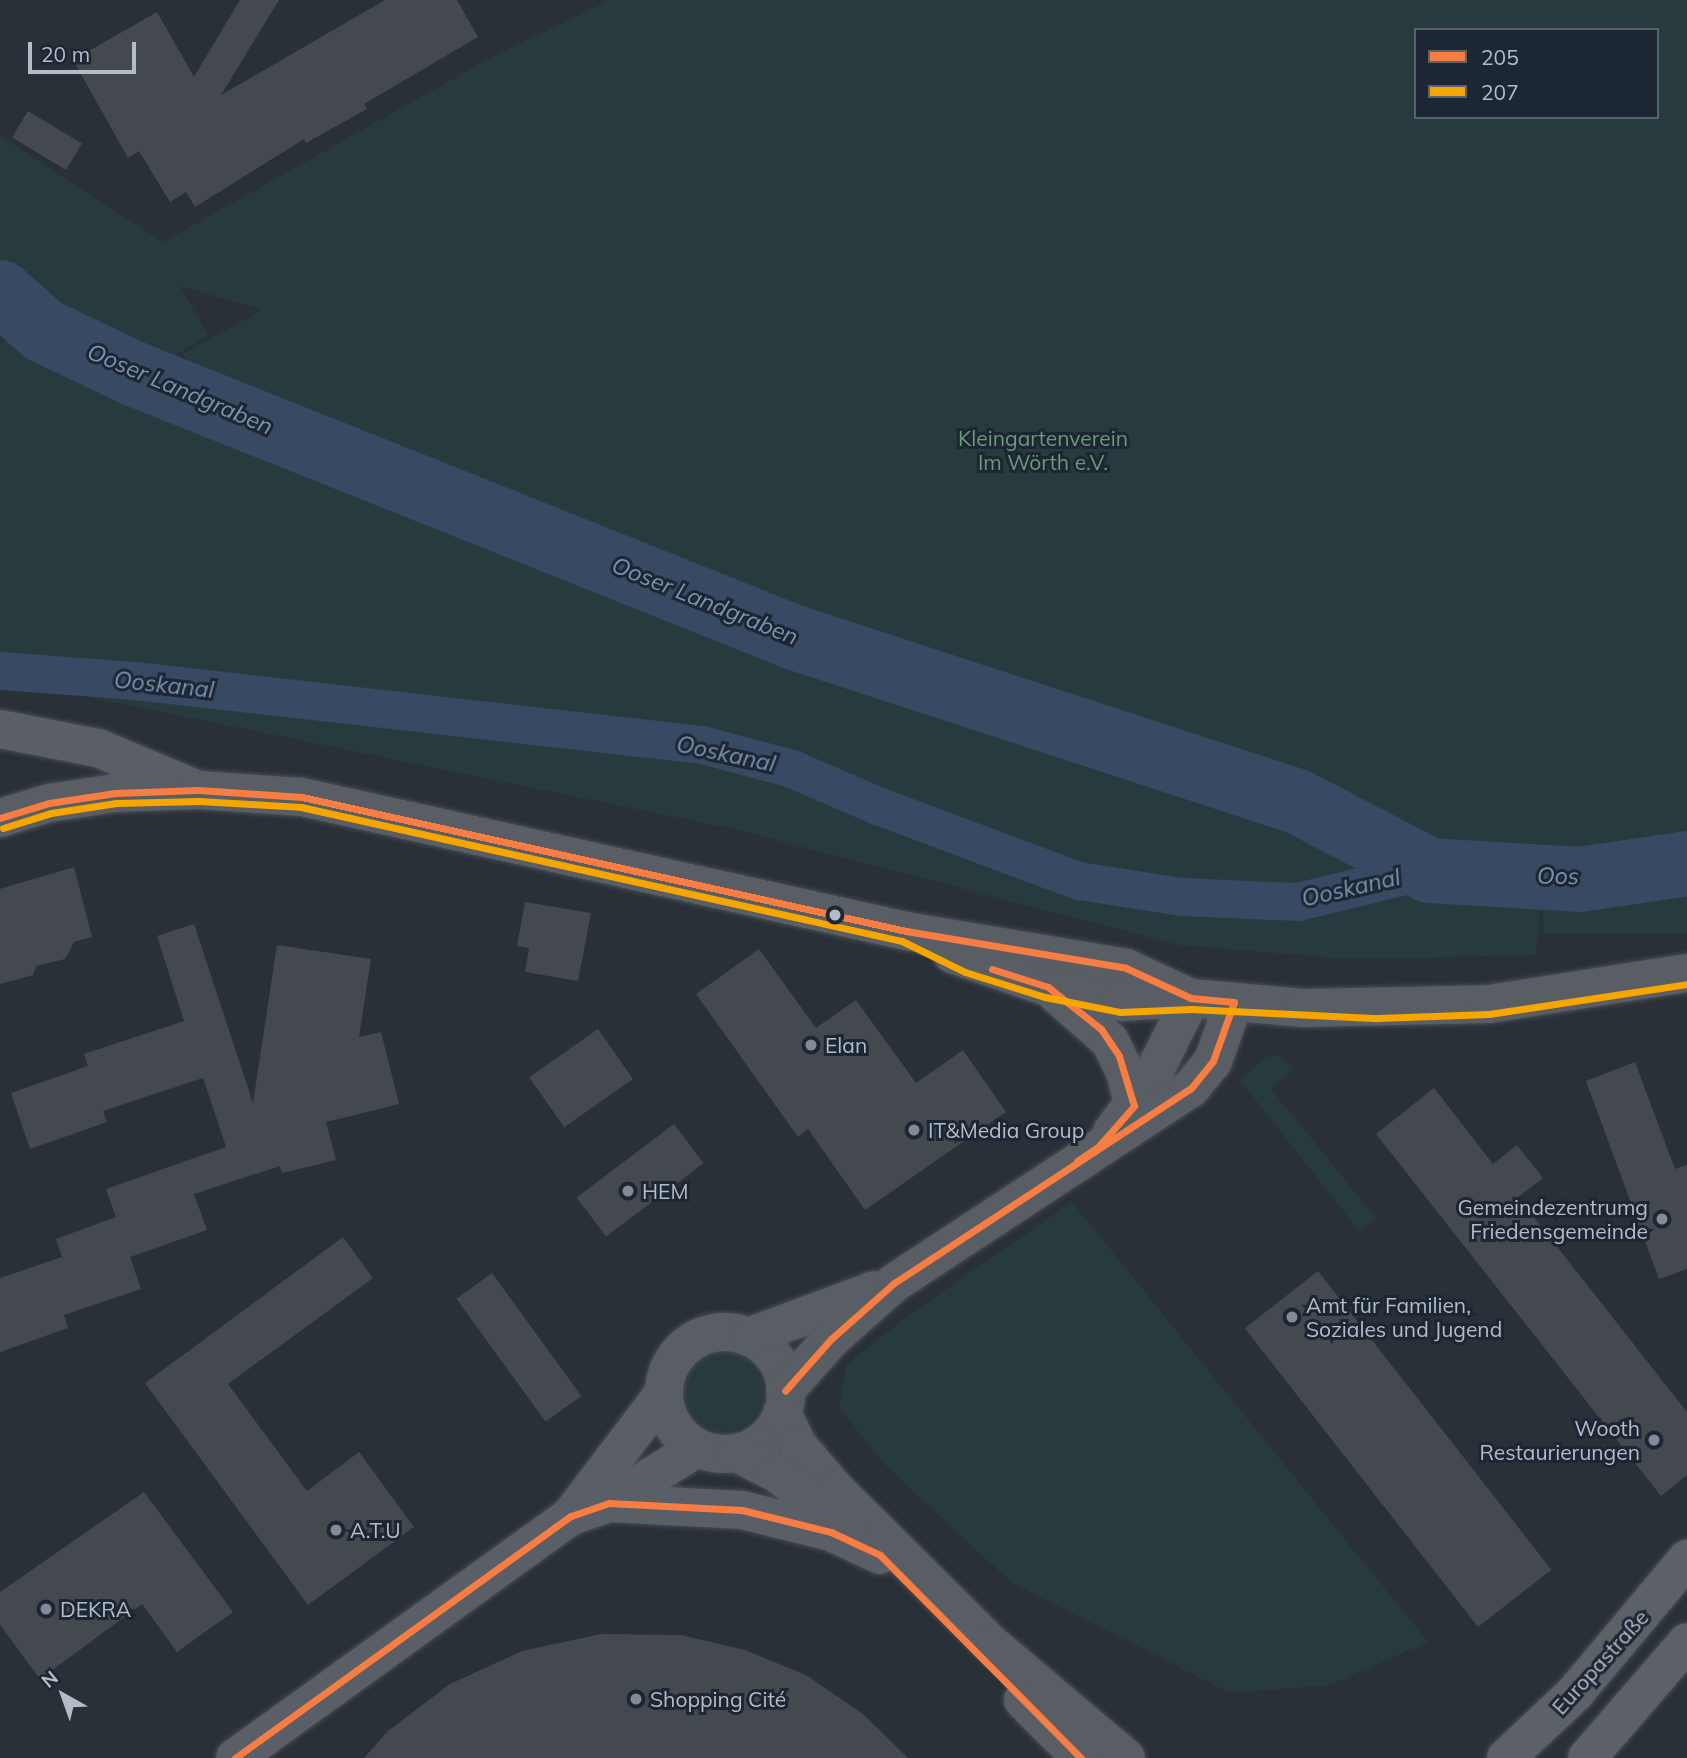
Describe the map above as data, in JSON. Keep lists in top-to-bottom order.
{
  "streets": {
    "main road": ["Europastraße"]
  },
  "water": ["Ooser Landgraben", "Ooskanal", "Oos"],
  "parks": ["Kleingartenverein Im Wörth e.V."],
  "places": [
    "Elan",
    "IT&Media Group",
    "HEM",
    "Gemeindezentrumg Friedensgemeinde",
    "Amt für Familien, Soziales und Jugend",
    "Wooth Restaurierungen",
    "A.T.U",
    "DEKRA",
    "Shopping Cité"
  ],
  "lines": ["transit line 205", "transit line 207"],
  "legend": ["205", "207"],
  "scale_bar": "20 m",
  "north": "top left"
}
